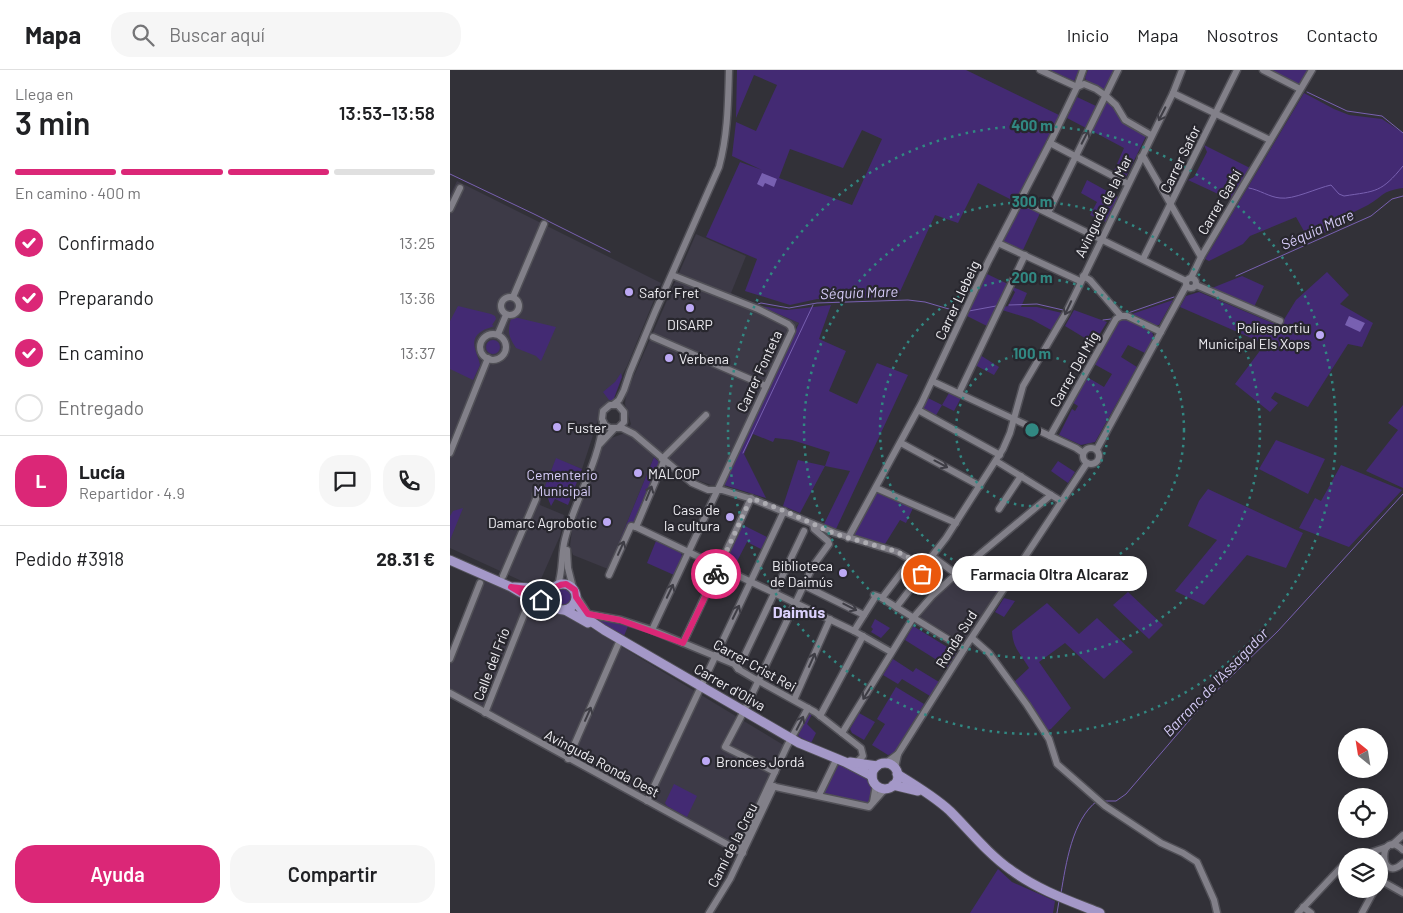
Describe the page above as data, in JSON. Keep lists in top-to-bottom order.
{
  "streets": {
    "main road": ["Carrer d'Oliva"],
    "street": [
      "Carrer Safor",
      "Carrer Garbí",
      "Avinguda de la Mar",
      "Carrer Llebeig",
      "Carrer Del Mig",
      "Carrer Fonteta",
      "Ronda Sud",
      "Calle del Frío",
      "Carrer Crist Rei",
      "Avinguda Ronda Oest",
      "Camí de la Creu"
    ]
  },
  "crossings": [
    ["Carrer Fonteta", "Carrer Crist Rei"],
    ["Ronda Sud", "Carrer d'Oliva"],
    ["Calle del Frío", "Avinguda Ronda Oest"],
    ["Carrer Crist Rei", "Carrer d'Oliva"],
    ["Carrer Crist Rei", "Camí de la Creu"],
    ["Carrer d'Oliva", "Camí de la Creu"],
    ["Avinguda Ronda Oest", "Camí de la Creu"]
  ],
  "districts": ["Daimús"],
  "water": ["Séquia Mare", "Barranc de l'Assagador"],
  "parks": ["Cementerio Municipal"],
  "places": [
    "Safor Fret",
    "DISARP",
    "Poliesportiu Municipal Els Xops",
    "Verbena",
    "Fuster",
    "MALCOP",
    "Casa de la cultura",
    "Damarc Agrobotic",
    "Biblioteca de Daimús",
    "Farmacia Oltra Alcaraz",
    "Bronces Jordá"
  ],
  "north": "top left",
  "page": {
    "header": "Mapa",
    "search": "Buscar aquí",
    "nav": [
      "Inicio",
      "Mapa",
      "Nosotros",
      "Contacto"
    ],
    "heading": ["3 min", "Llega en", "13:53–13:58"],
    "panel": [
      "Lucía",
      "Repartidor · 4.9",
      "Pedido #3918",
      "28.31 €"
    ],
    "bar": "En camino · 400 m",
    "list": [
      ["Confirmado", "13:25"],
      ["Preparando", "13:36"],
      ["En camino", "13:37"],
      "Entregado"
    ],
    "round": "L",
    "bubble": "Farmacia Oltra Alcaraz",
    "buttons": ["Ayuda", "Compartir"]
  },
  "rings": [
    "400 m",
    "300 m",
    "200 m",
    "100 m"
  ]
}
